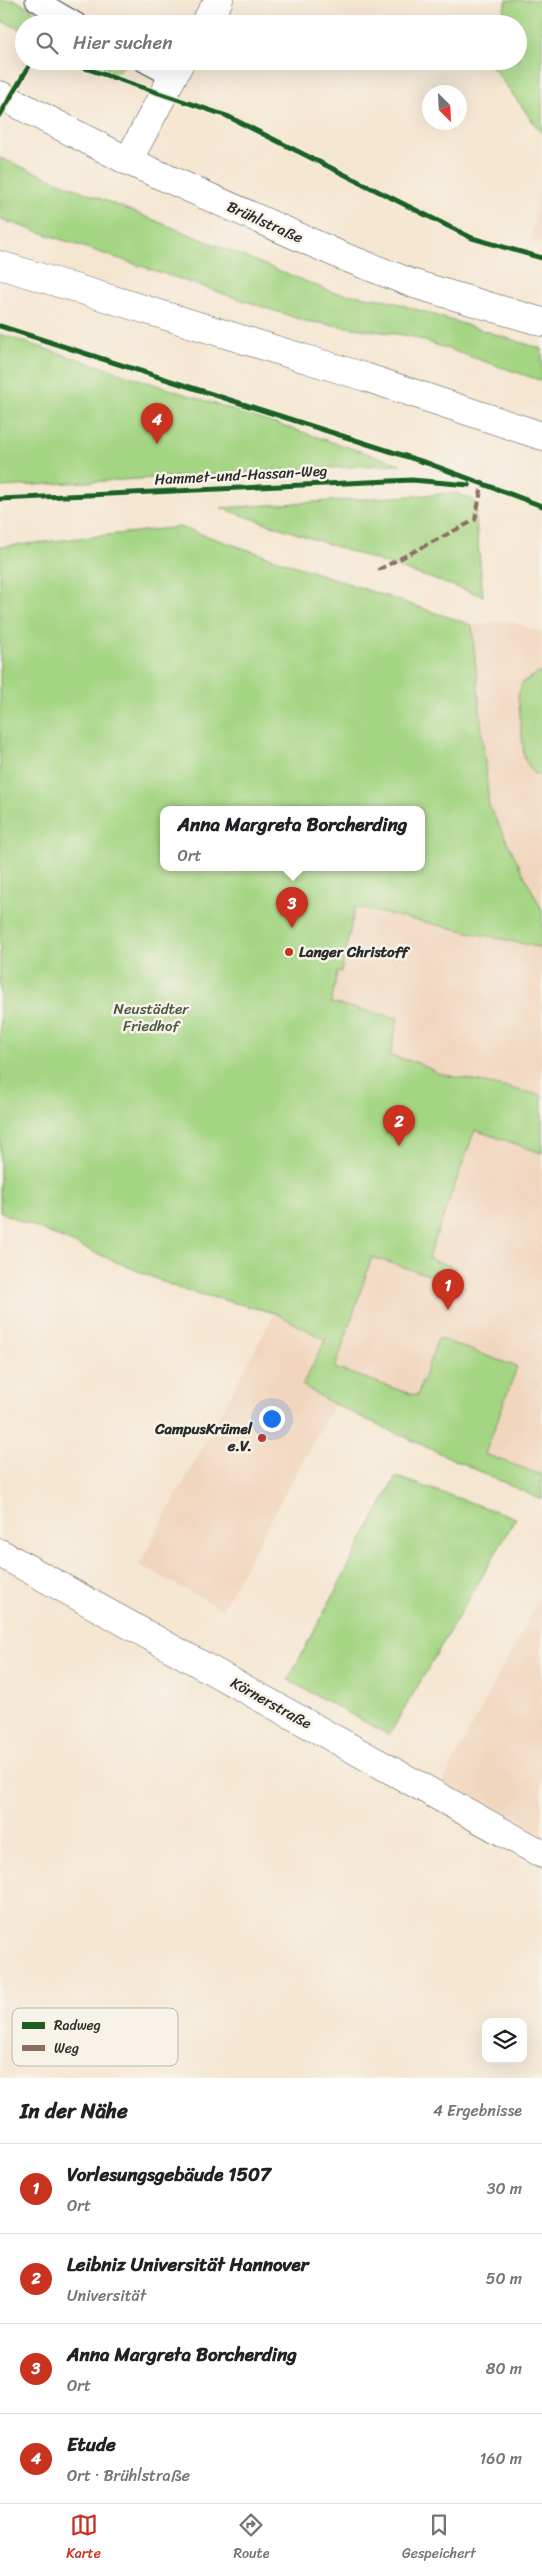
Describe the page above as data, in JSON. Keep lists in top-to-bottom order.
{
  "streets": {
    "main road": ["Brühlstraße", "Körnerstraße"],
    "cycle path": ["Hammet-und-Hassan-Weg"]
  },
  "parks": ["Neustädter Friedhof"],
  "places": ["Langer Christoff", "CampusKrümel e.V."],
  "legend": ["Radweg", "Weg"],
  "north": "bottom right",
  "page": {
    "search": "Hier suchen",
    "pins": [
      "4",
      "3",
      "2",
      "1"
    ],
    "popup": ["Anna Margreta Borcherding", "Ort"],
    "heading": ["In der Nähe", "4 Ergebnisse"],
    "list": [
      {
        "mark": "1",
        "name": "Vorlesungsgebäude 1507",
        "note": "Ort",
        "value": "30 m"
      },
      {
        "mark": "2",
        "name": "Leibniz Universität Hannover",
        "note": "Universität",
        "value": "50 m"
      },
      {
        "mark": "3",
        "name": "Anna Margreta Borcherding",
        "note": "Ort",
        "value": "80 m"
      },
      {
        "mark": "4",
        "name": "Etude",
        "note": "Ort · Brühlstraße",
        "value": "160 m"
      }
    ],
    "nav": ["Karte", "Route", "Gespeichert"]
  }
}
